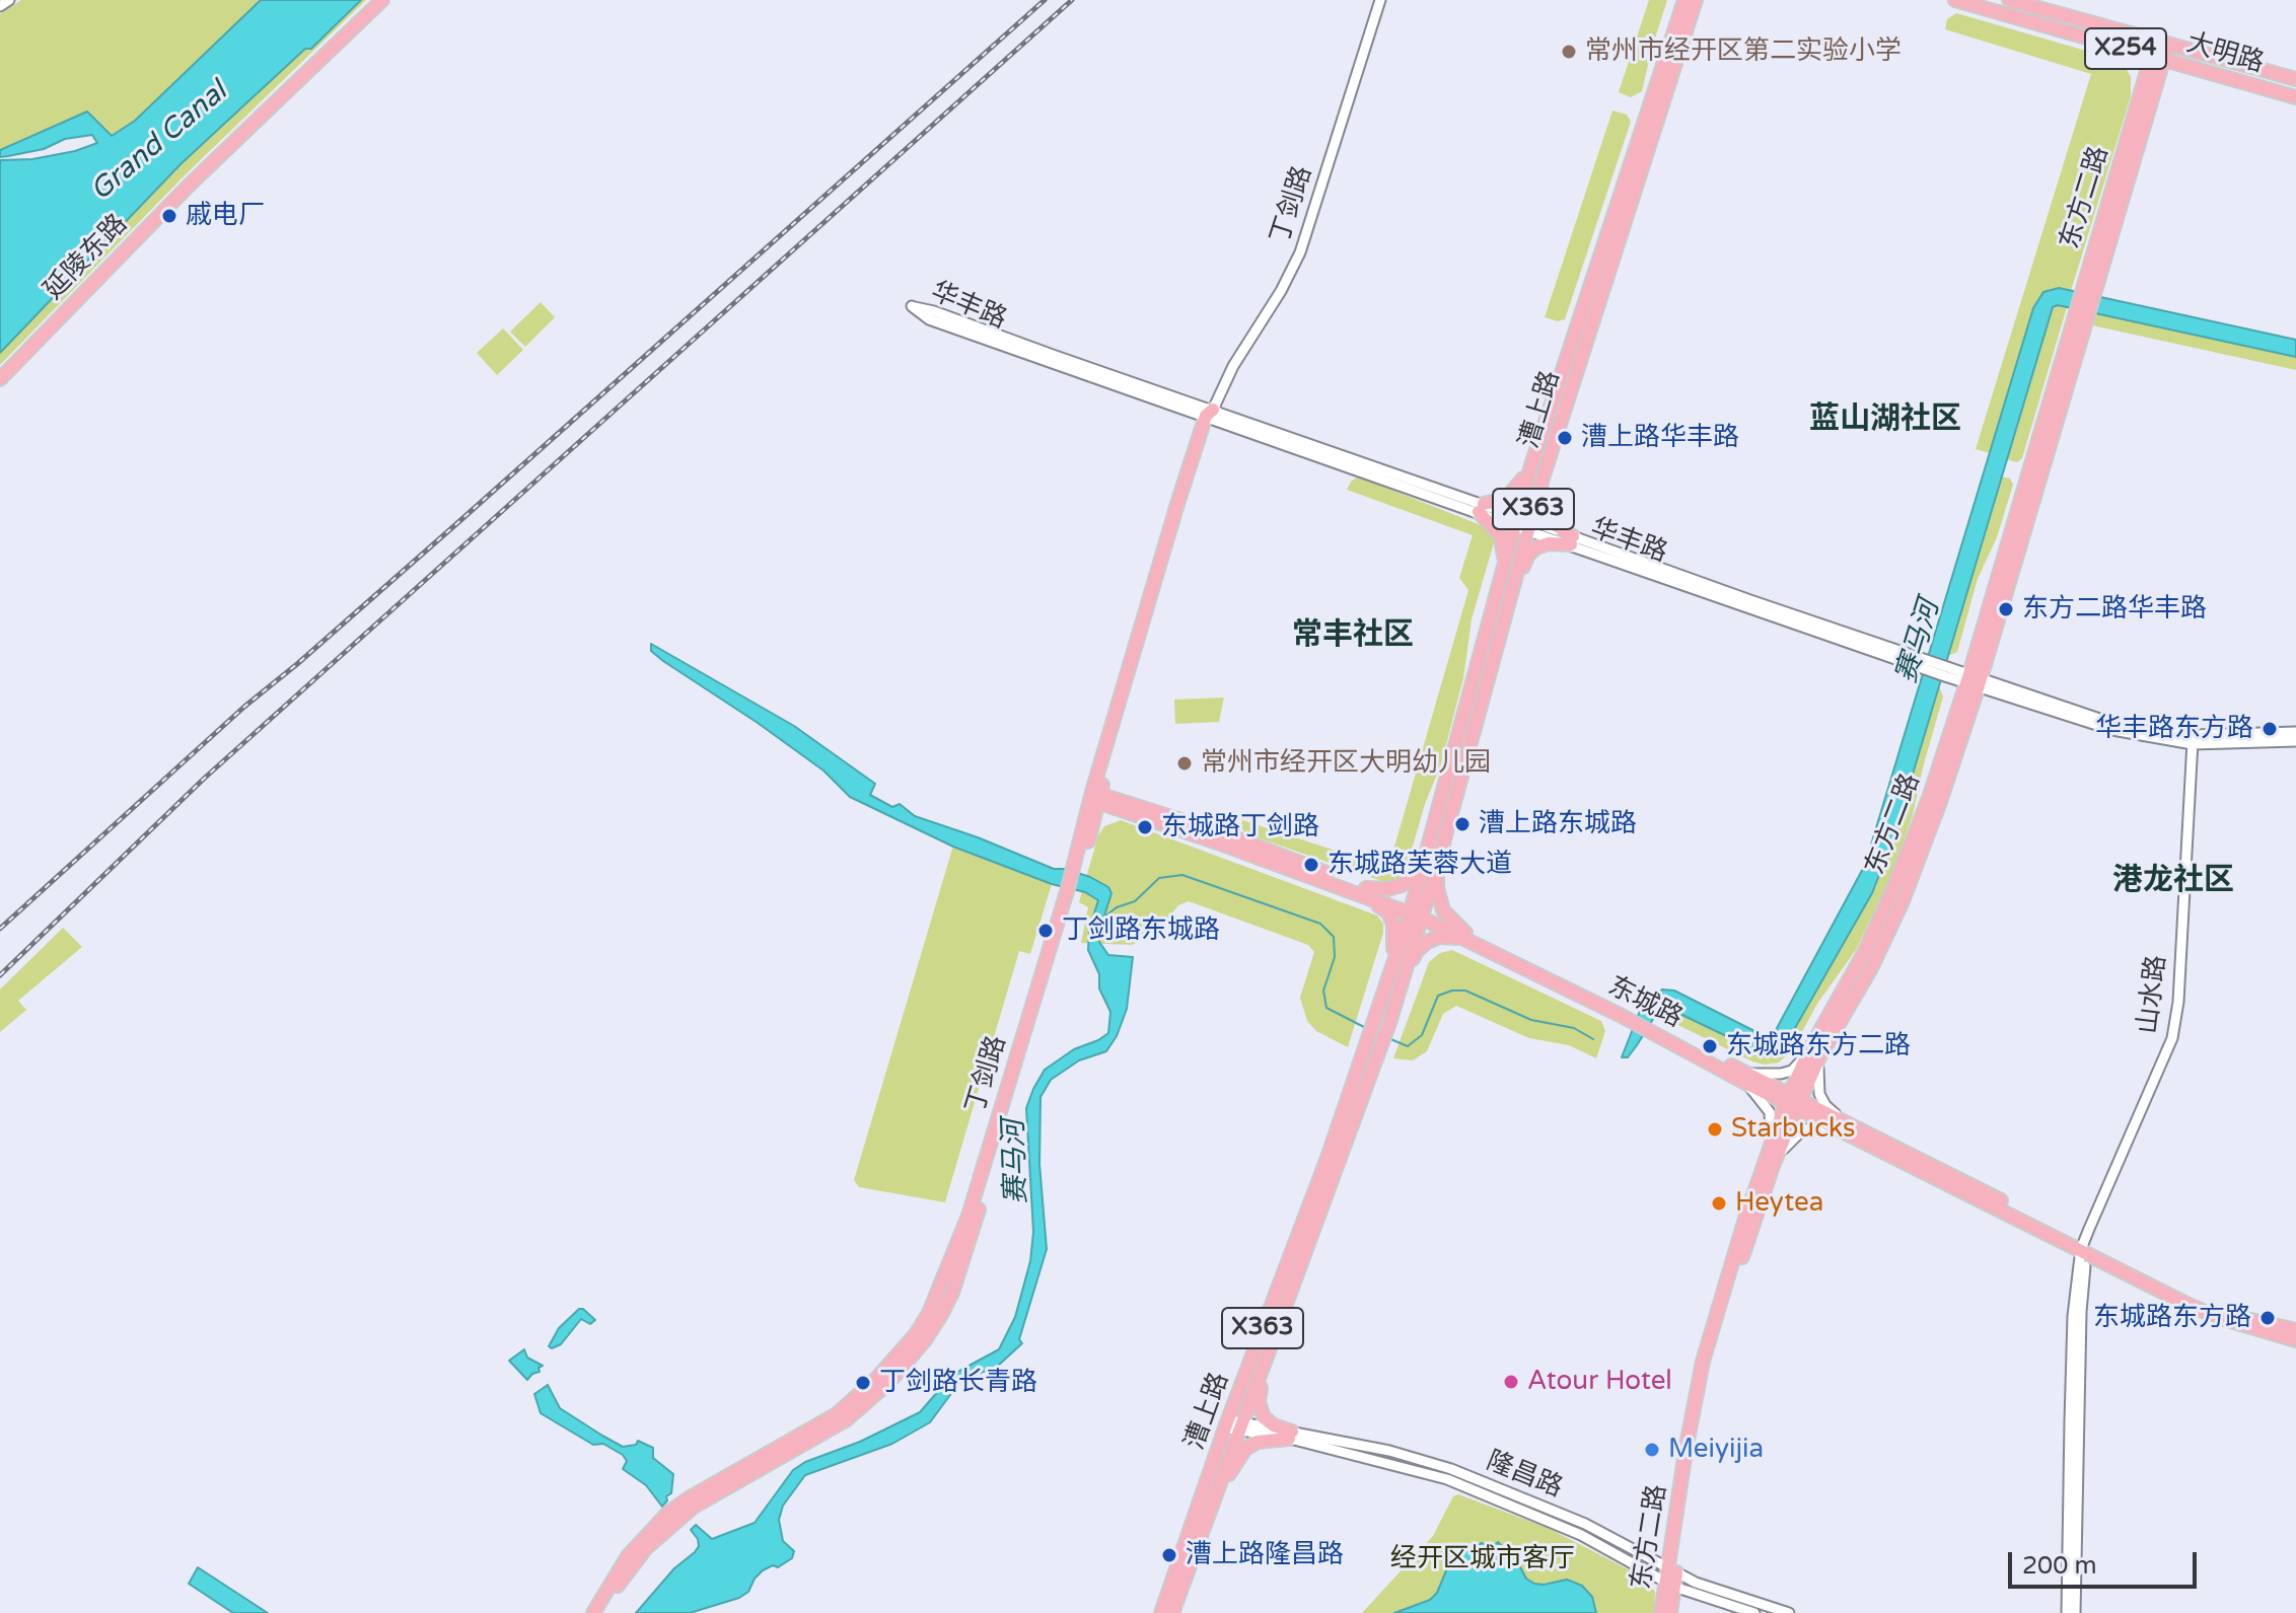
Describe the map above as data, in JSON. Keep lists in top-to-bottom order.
{
  "streets": {
    "main road": [
      "X254",
      "大明路",
      "东方二路",
      "丁剑路",
      "延陵东路",
      "漕上路",
      "X363",
      "东城路"
    ],
    "street": ["华丰路", "山水路", "隆昌路"]
  },
  "crossings": [
    ["大明路", "东方二路"],
    ["东方二路", "华丰路"],
    ["东方二路", "东城路"],
    ["东方二路", "隆昌路"],
    ["丁剑路", "华丰路"],
    ["丁剑路", "东城路"],
    ["华丰路", "漕上路"],
    ["华丰路", "山水路"],
    ["漕上路", "东城路"],
    ["漕上路", "隆昌路"],
    ["山水路", "东城路"]
  ],
  "districts": ["蓝山湖社区", "常丰社区", "港龙社区"],
  "water": ["Grand Canal", "赛马河"],
  "parks": ["经开区城市客厅"],
  "places": [
    "常州市经开区第二实验小学",
    "戚电厂",
    "漕上路华丰路",
    "东方二路华丰路",
    "华丰路东方路",
    "常州市经开区大明幼儿园",
    "漕上路东城路",
    "东城路丁剑路",
    "东城路芙蓉大道",
    "丁剑路东城路",
    "东城路东方二路",
    "Starbucks",
    "Heytea",
    "东城路东方路",
    "Atour Hotel",
    "丁剑路长青路",
    "Meiyijia",
    "漕上路隆昌路"
  ],
  "scale_bar": "200 m"
}
